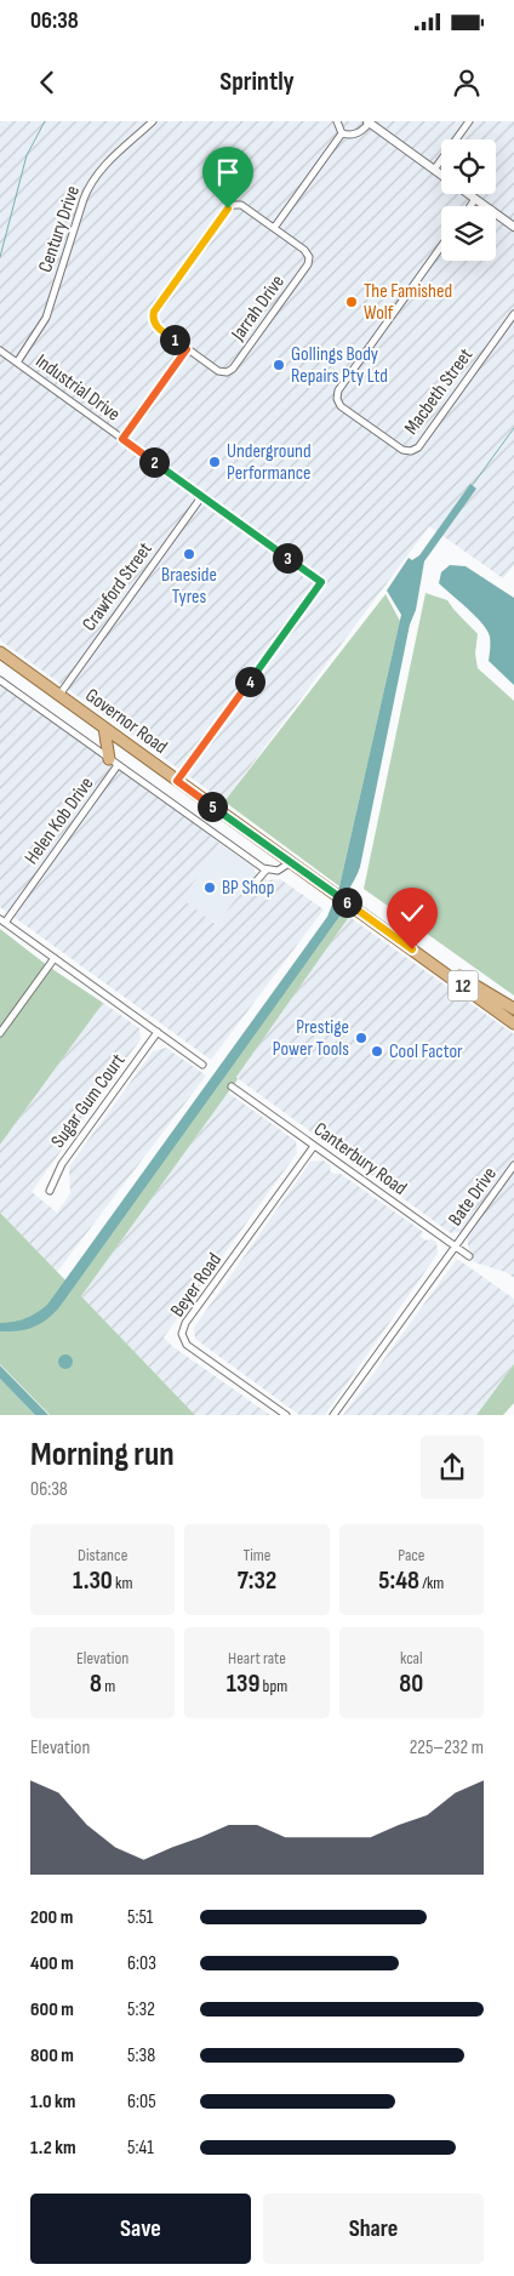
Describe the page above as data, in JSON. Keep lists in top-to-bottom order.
{
  "streets": {
    "main road": ["Governor Road", "12"],
    "street": [
      "Century Drive",
      "Jarrah Drive",
      "Industrial Drive",
      "Macbeth Street",
      "Crawford Street",
      "Helen Kob Drive",
      "Sugar Gum Court",
      "Canterbury Road",
      "Bate Drive",
      "Beyer Road"
    ]
  },
  "crossings": [
    ["Century Drive", "Industrial Drive"],
    ["Industrial Drive", "Crawford Street"],
    ["Industrial Drive", "Governor Road"],
    ["Crawford Street", "Governor Road"],
    ["Governor Road", "Helen Kob Drive"],
    ["Canterbury Road", "Bate Drive"],
    ["Canterbury Road", "Beyer Road"]
  ],
  "places": [
    "The Famished Wolf",
    "Gollings Body Repairs Pty Ltd",
    "Underground Performance",
    "Braeside Tyres",
    "BP Shop",
    "Prestige Power Tools",
    "Cool Factor"
  ],
  "page": {
    "status": "06:38",
    "header": "Sprintly",
    "pins": [
      "1",
      "2",
      "3",
      "4",
      "5",
      "6"
    ],
    "heading": ["Morning run", "06:38"],
    "stats": [
      ["Distance", "1.30 km"],
      ["Time", "7:32"],
      ["Pace", "5:48 /km"],
      ["Elevation", "8 m"],
      ["Heart rate", "139 bpm"],
      ["kcal", "80"]
    ],
    "chart": ["Elevation", "225–232 m"],
    "list": [
      {
        "name": "200 m",
        "note": "5:51"
      },
      {
        "name": "400 m",
        "note": "6:03"
      },
      {
        "name": "600 m",
        "note": "5:32"
      },
      {
        "name": "800 m",
        "note": "5:38"
      },
      {
        "name": "1.0 km",
        "note": "6:05"
      },
      {
        "name": "1.2 km",
        "note": "5:41"
      }
    ],
    "buttons": ["Save", "Share"]
  }
}
